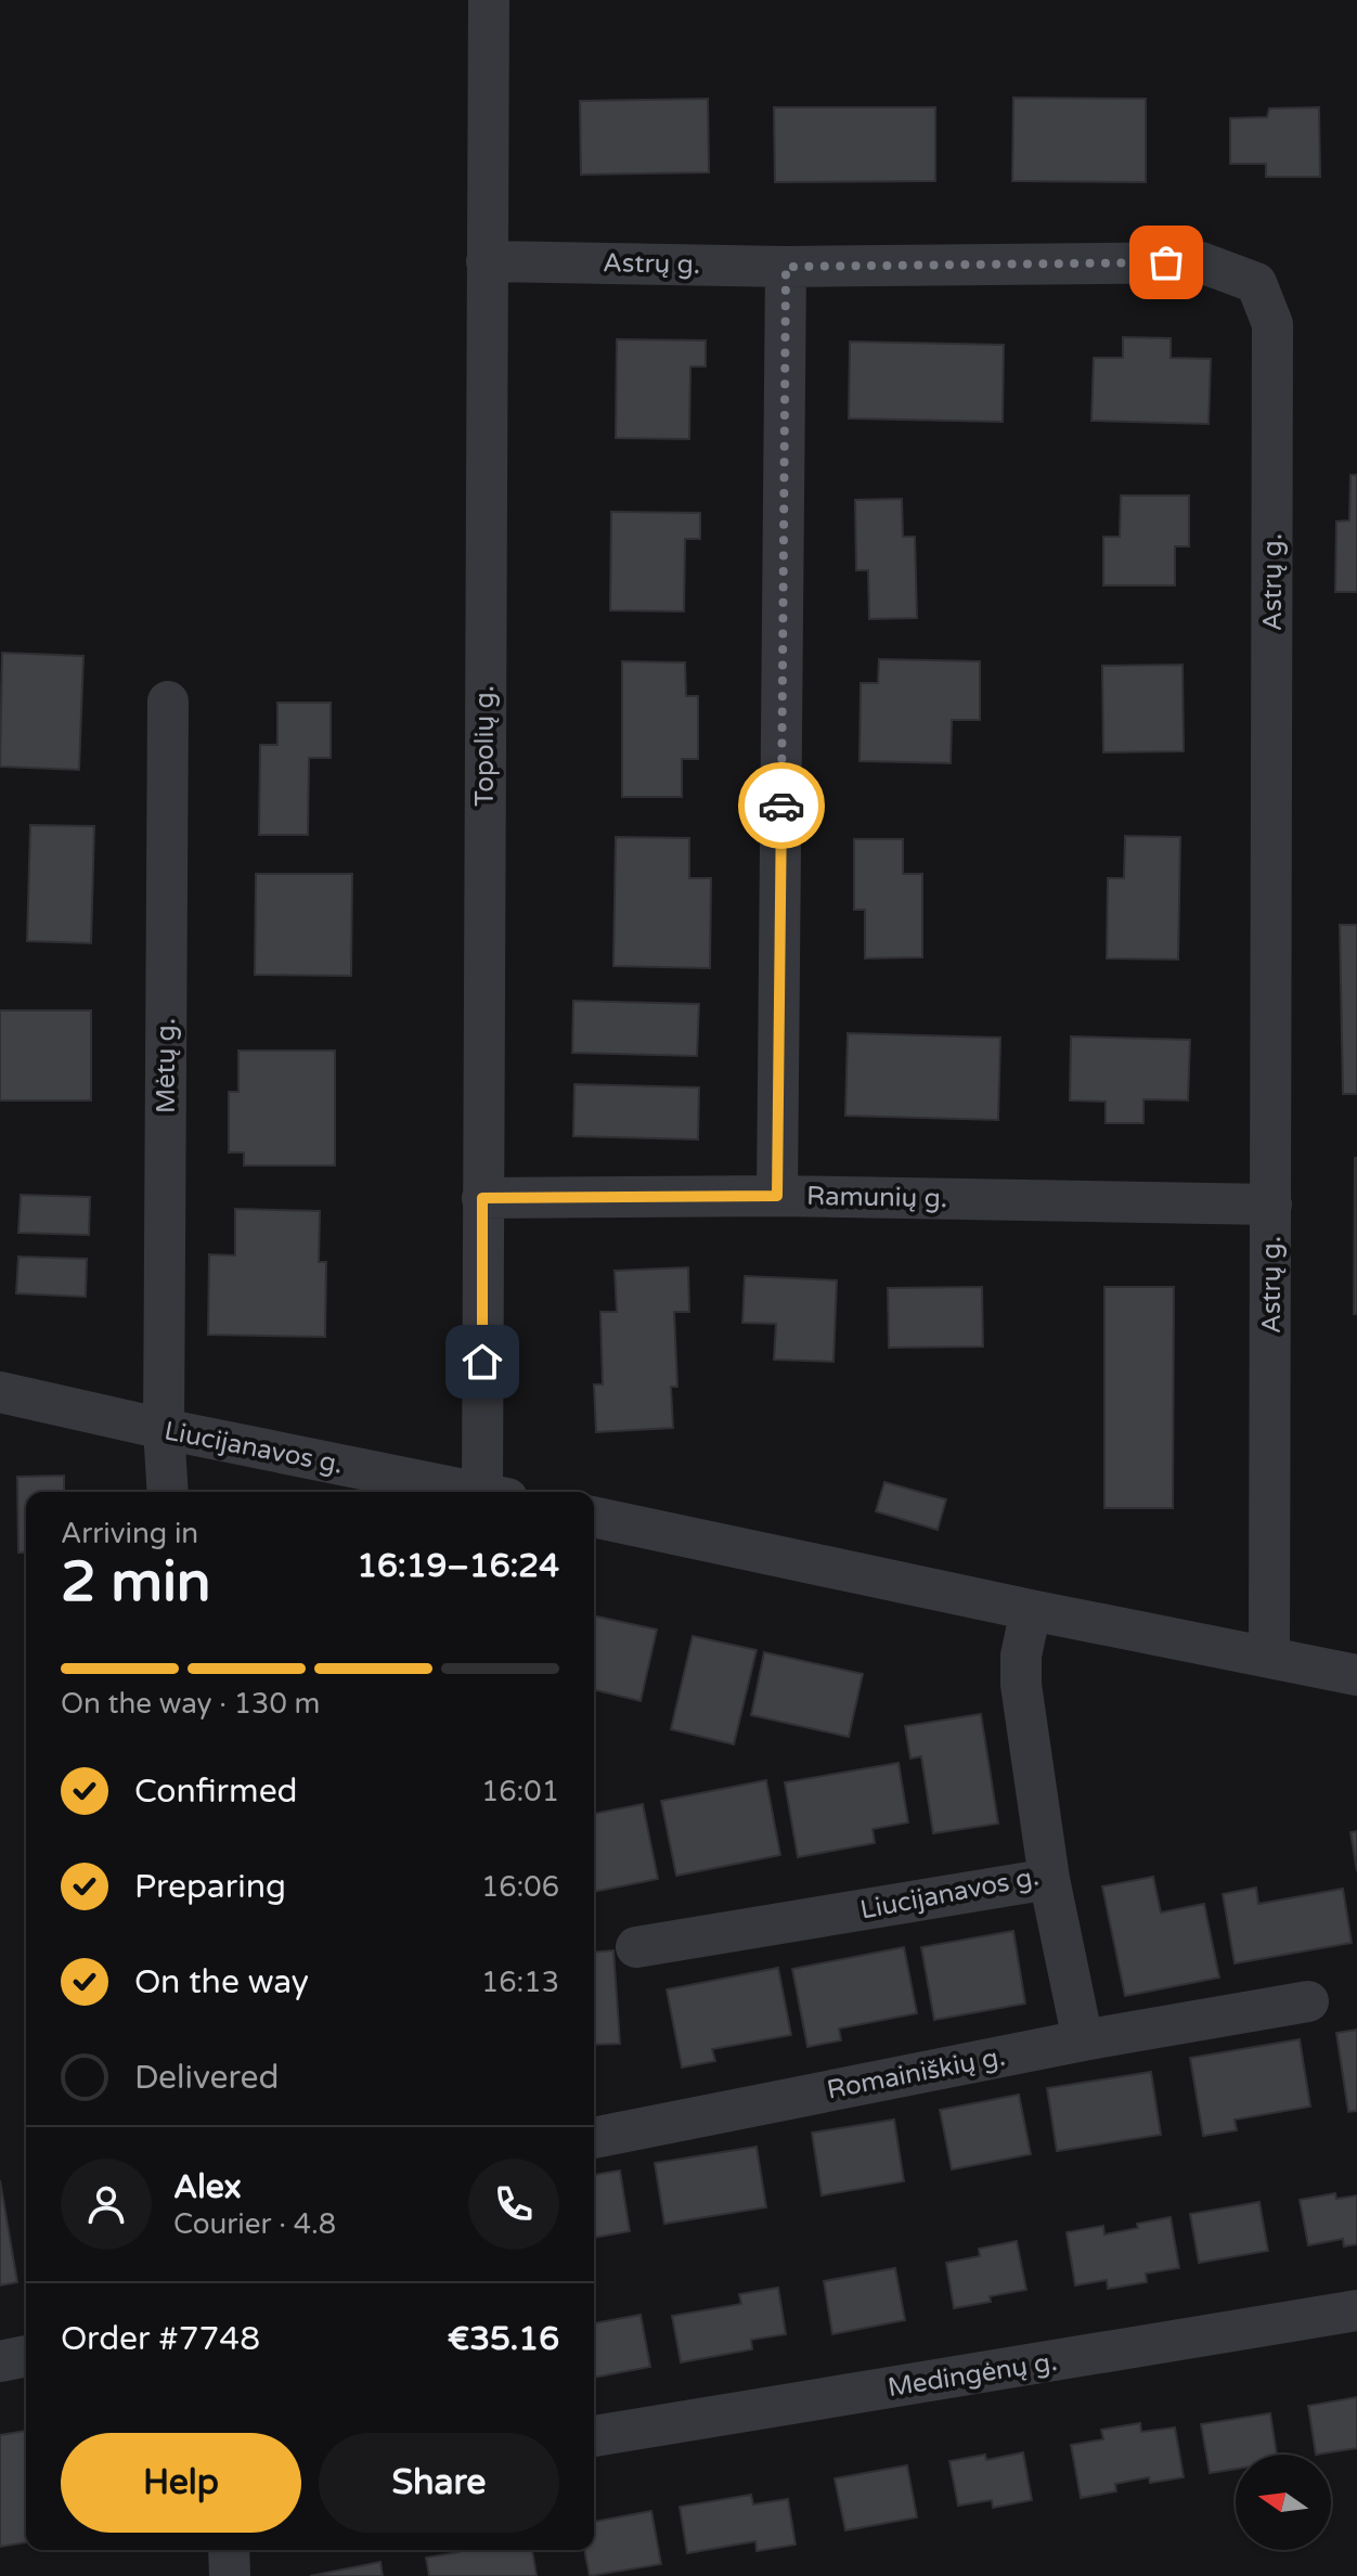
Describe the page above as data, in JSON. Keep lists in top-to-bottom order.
{
  "streets": {
    "street": [
      "Astrų g.",
      "Topolių g.",
      "Mėtų g.",
      "Ramunių g.",
      "Liucijanavos g.",
      "Romainiškių g.",
      "Medingėnų g."
    ]
  },
  "crossings": [
    ["Astrų g.", "Topolių g."],
    ["Astrų g.", "Ramunių g."],
    ["Topolių g.", "Ramunių g."],
    ["Mėtų g.", "Liucijanavos g."]
  ],
  "north": "left",
  "page": {
    "heading": ["2 min", "Arriving in", "16:19–16:24"],
    "panel": [
      "Alex",
      "Courier · 4.8",
      "Order #7748",
      "€35.16"
    ],
    "bar": "On the way · 130 m",
    "list": [
      ["Confirmed", "16:01"],
      ["Preparing", "16:06"],
      ["On the way", "16:13"],
      "Delivered"
    ],
    "buttons": ["Help", "Share"]
  }
}
